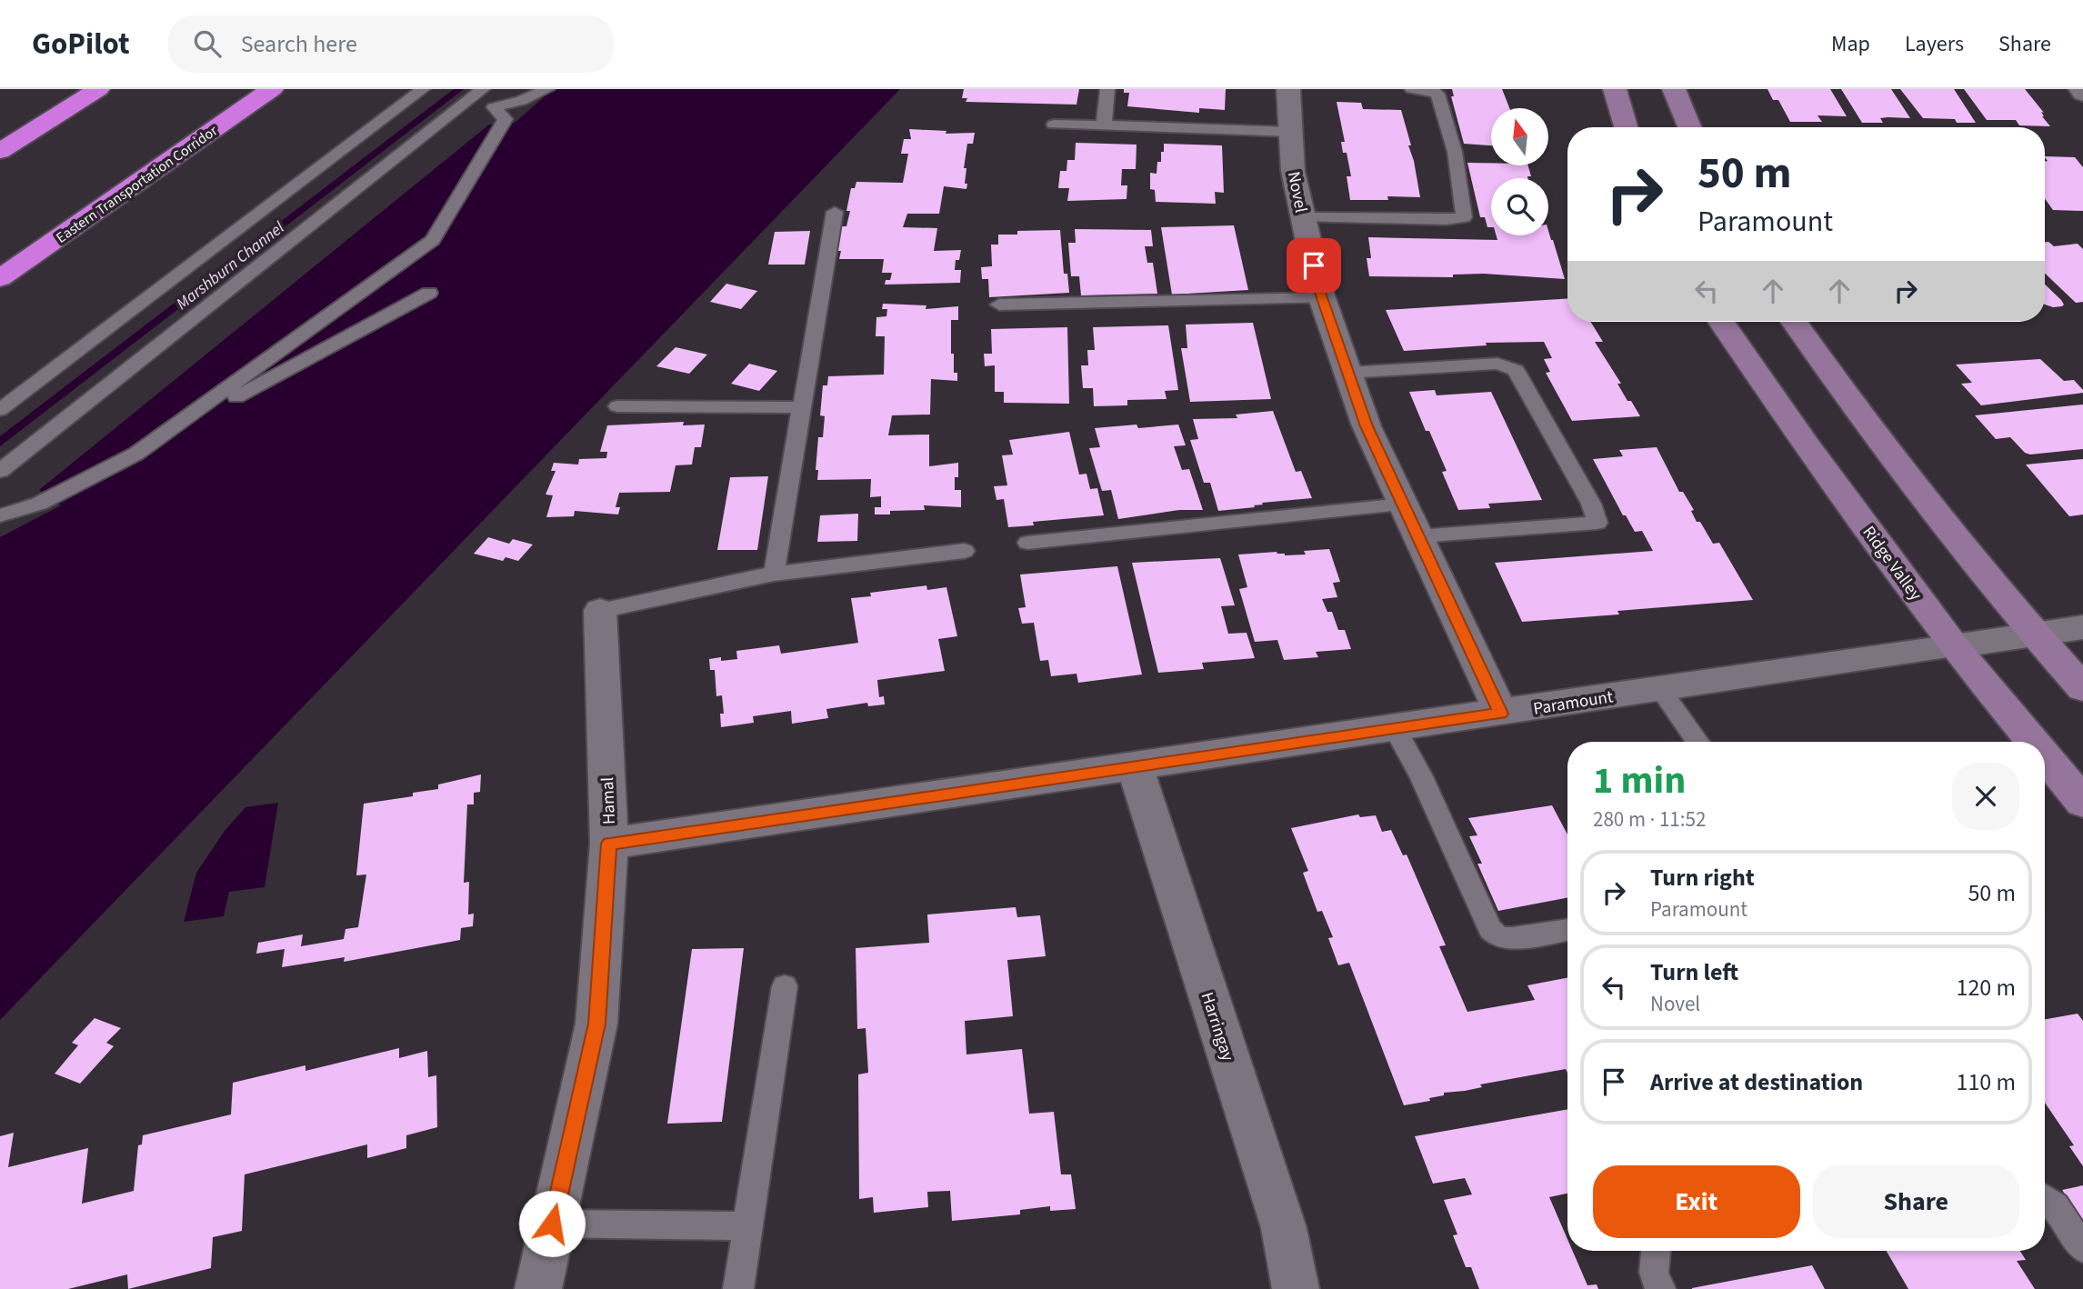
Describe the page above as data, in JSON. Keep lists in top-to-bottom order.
{
  "streets": {
    "highway": ["Eastern Transportation Corridor"],
    "main road": ["Ridge Valley"],
    "street": [
      "Novel",
      "Paramount",
      "Hamal",
      "Harringay"
    ]
  },
  "crossings": [
    ["Novel", "Paramount"],
    ["Ridge Valley", "Paramount"],
    ["Paramount", "Hamal"],
    ["Paramount", "Harringay"]
  ],
  "water": ["Marshburn Channel"],
  "north": "top",
  "page": {
    "header": "GoPilot",
    "search": "Search here",
    "nav": ["Map", "Layers", "Share"],
    "turn": ["50 m", "Paramount"],
    "heading": ["1 min", "280 m · 11:52"],
    "list": [
      {
        "name": "Turn right",
        "note": "Paramount",
        "value": "50 m"
      },
      {
        "name": "Turn left",
        "note": "Novel",
        "value": "120 m"
      },
      {
        "name": "Arrive at destination",
        "value": "110 m"
      }
    ],
    "buttons": ["Exit", "Share"]
  }
}
